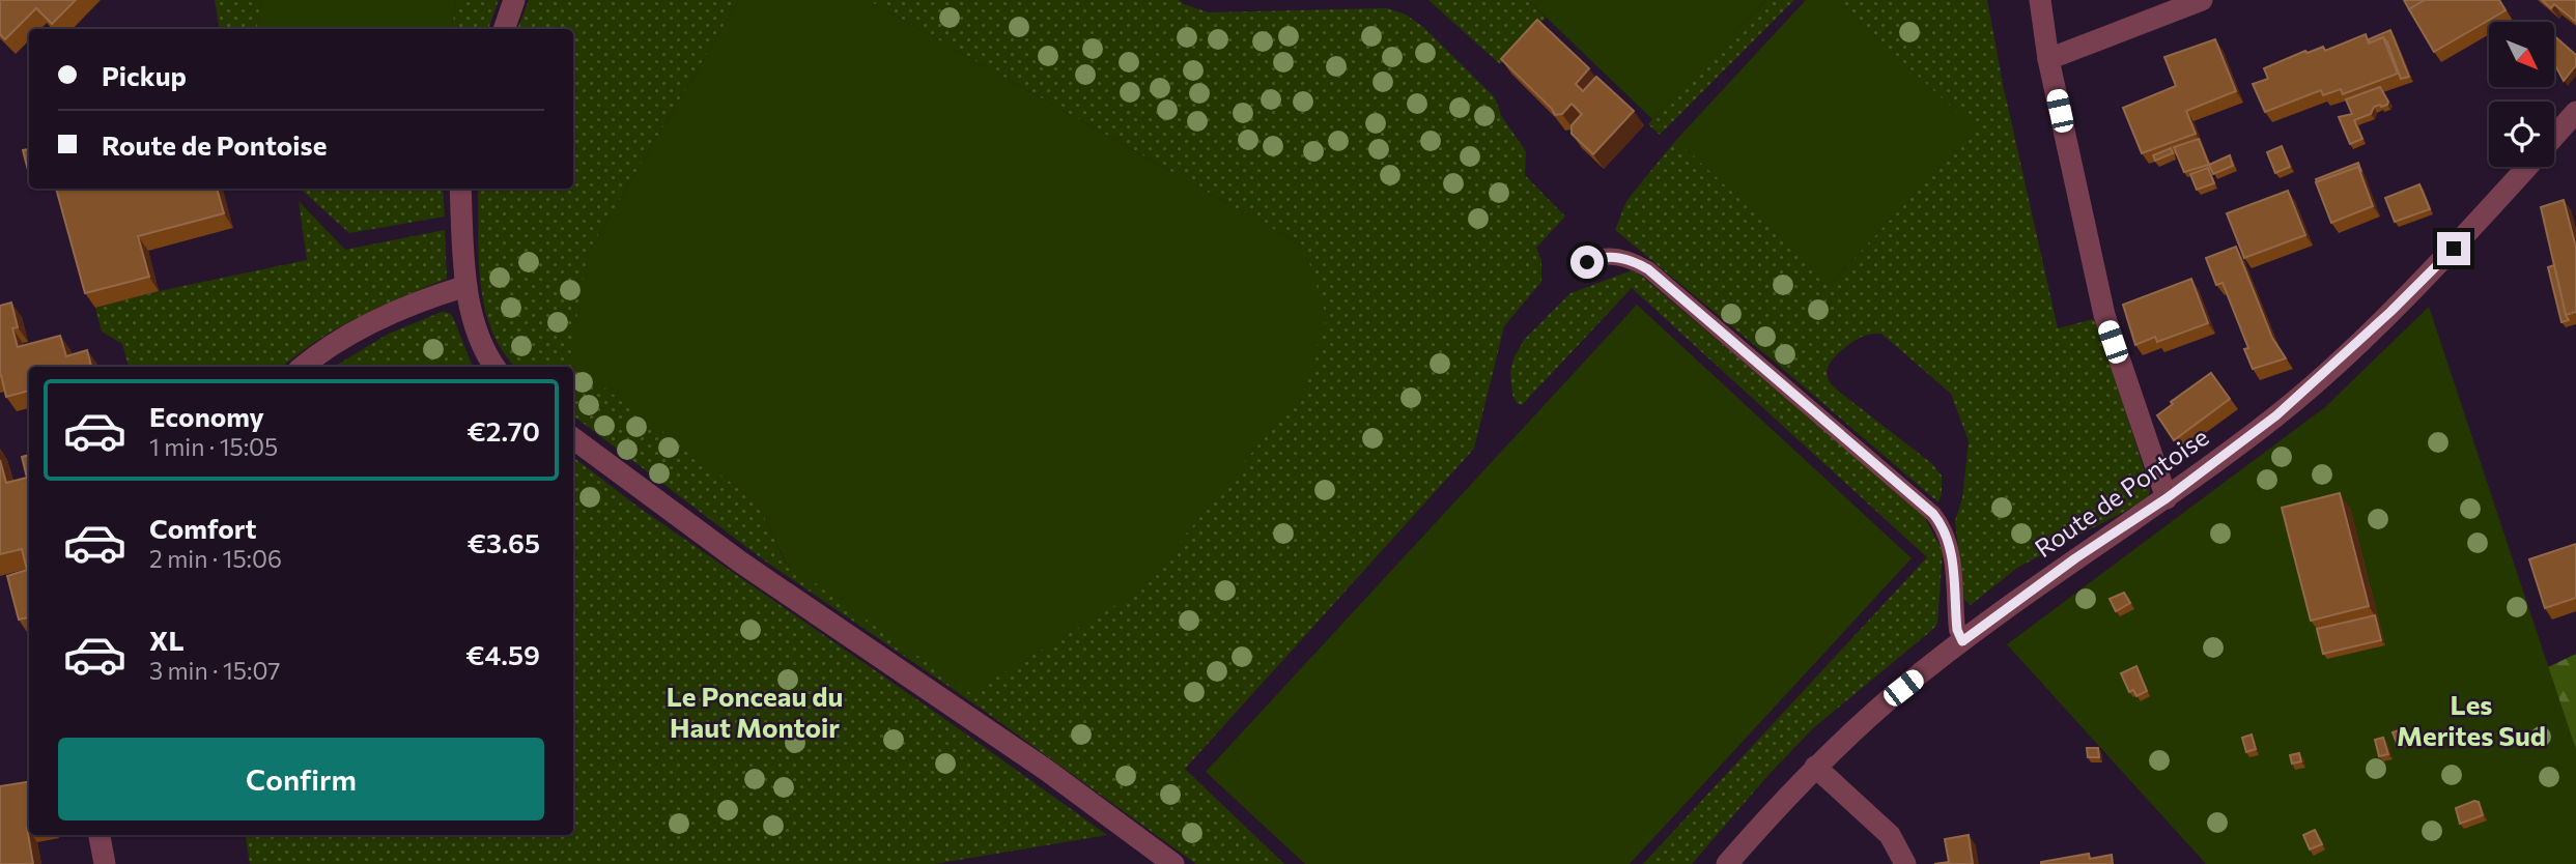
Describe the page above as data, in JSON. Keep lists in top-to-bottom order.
{
  "streets": {
    "street": ["Route de Pontoise"]
  },
  "districts": ["Le Ponceau du Haut Montoir", "Les Merites Sud"],
  "north": "bottom right",
  "page": {
    "banner": ["Pickup", "Route de Pontoise"],
    "list": [
      {
        "name": "Economy",
        "note": "1 min · 15:05",
        "value": "€2.70"
      },
      {
        "name": "Comfort",
        "note": "2 min · 15:06",
        "value": "€3.65"
      },
      {
        "name": "XL",
        "note": "3 min · 15:07",
        "value": "€4.59"
      }
    ],
    "buttons": "Confirm"
  }
}
